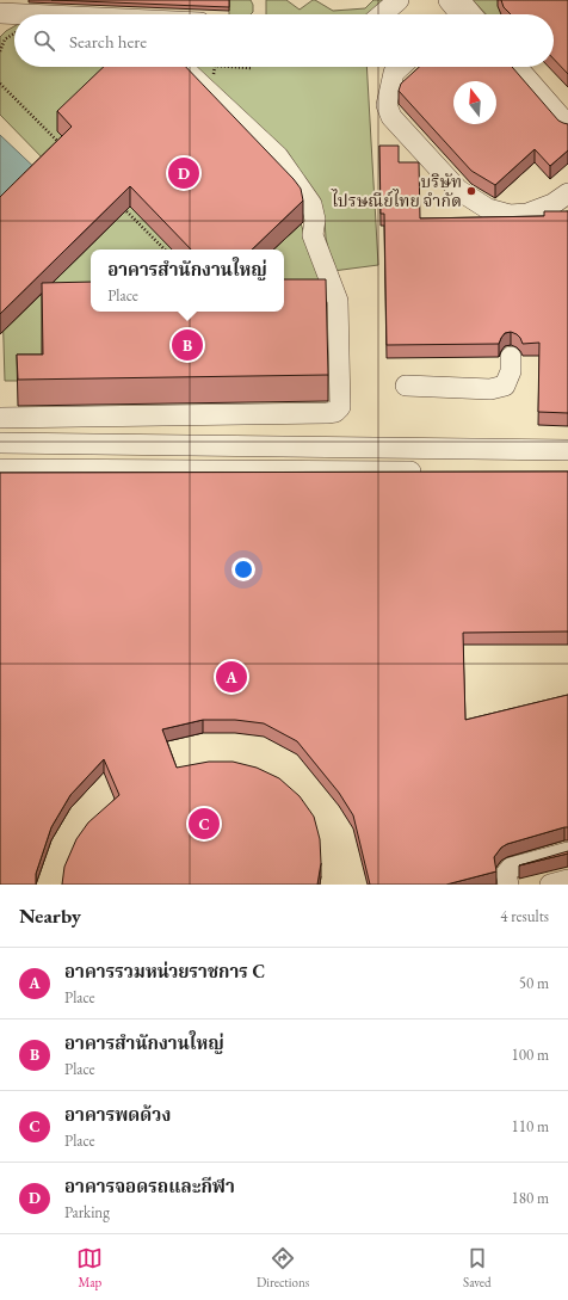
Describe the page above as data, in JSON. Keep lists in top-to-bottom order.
{
  "places": ["บริษัท ไปรษณีย์ไทย จำกัด"],
  "north": "top",
  "page": {
    "search": "Search here",
    "pins": [
      "D",
      "B",
      "A",
      "C"
    ],
    "popup": ["อาคารสำนักงานใหญ่", "Place"],
    "heading": ["Nearby", "4 results"],
    "list": [
      {
        "mark": "A",
        "name": "อาคารรวมหน่วยราชการ C",
        "note": "Place",
        "value": "50 m"
      },
      {
        "mark": "B",
        "name": "อาคารสำนักงานใหญ่",
        "note": "Place",
        "value": "100 m"
      },
      {
        "mark": "C",
        "name": "อาคารพดด้วง",
        "note": "Place",
        "value": "110 m"
      },
      {
        "mark": "D",
        "name": "อาคารจอดรถและกีฬา",
        "note": "Parking",
        "value": "180 m"
      }
    ],
    "nav": ["Map", "Directions", "Saved"]
  }
}
